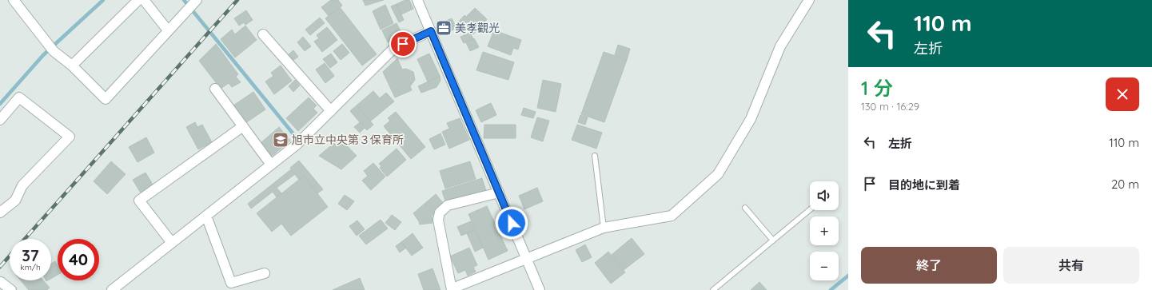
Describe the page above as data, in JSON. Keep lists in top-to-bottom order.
{
  "places": {
    "office": ["美孝觀光"],
    "school or university": ["旭市立中央第３保育所"]
  },
  "page": {
    "turn": ["110 m", "左折"],
    "heading": ["1 分", "130 m · 16:29"],
    "list": [
      {
        "name": "左折",
        "value": "110 m"
      },
      {
        "name": "目的地に到着",
        "value": "20 m"
      }
    ],
    "map_buttons": ["+", "−"],
    "speed": "37 km/h",
    "limit": "40",
    "buttons": ["終了", "共有"]
  }
}
